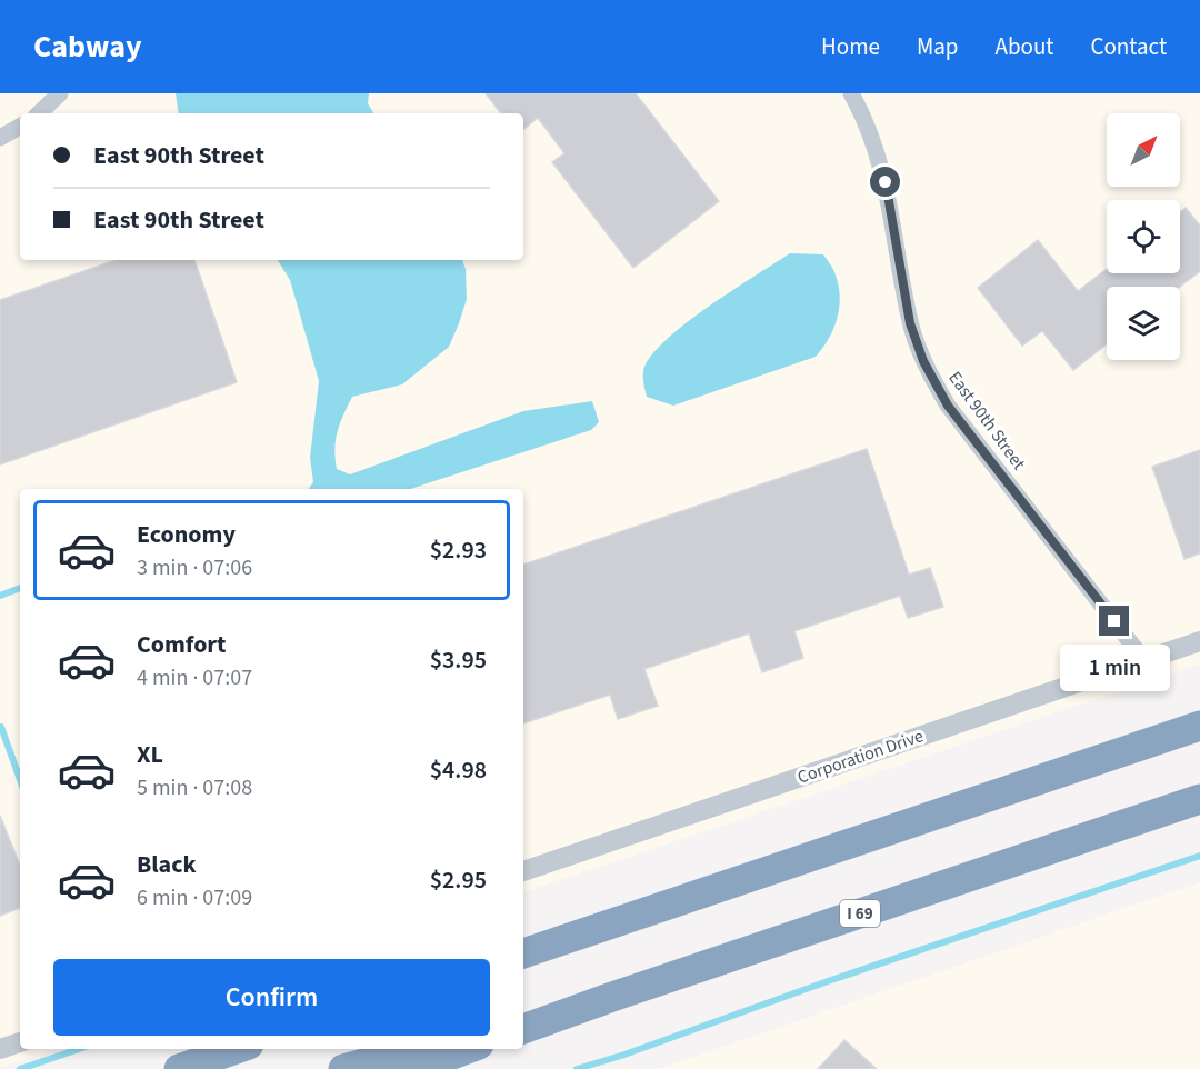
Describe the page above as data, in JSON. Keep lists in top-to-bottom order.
{
  "streets": {
    "highway": ["I 69"],
    "street": ["East 90th Street", "Corporation Drive"]
  },
  "crossings": [
    ["East 90th Street", "Corporation Drive"]
  ],
  "north": "top right",
  "page": {
    "header": "Cabway",
    "nav": [
      "Home",
      "Map",
      "About",
      "Contact"
    ],
    "banner": ["East 90th Street", "East 90th Street"],
    "list": [
      {
        "name": "Economy",
        "note": "3 min · 07:06",
        "value": "$2.93"
      },
      {
        "name": "Comfort",
        "note": "4 min · 07:07",
        "value": "$3.95"
      },
      {
        "name": "XL",
        "note": "5 min · 07:08",
        "value": "$4.98"
      },
      {
        "name": "Black",
        "note": "6 min · 07:09",
        "value": "$2.95"
      }
    ],
    "bubble": "1 min",
    "buttons": "Confirm"
  }
}
